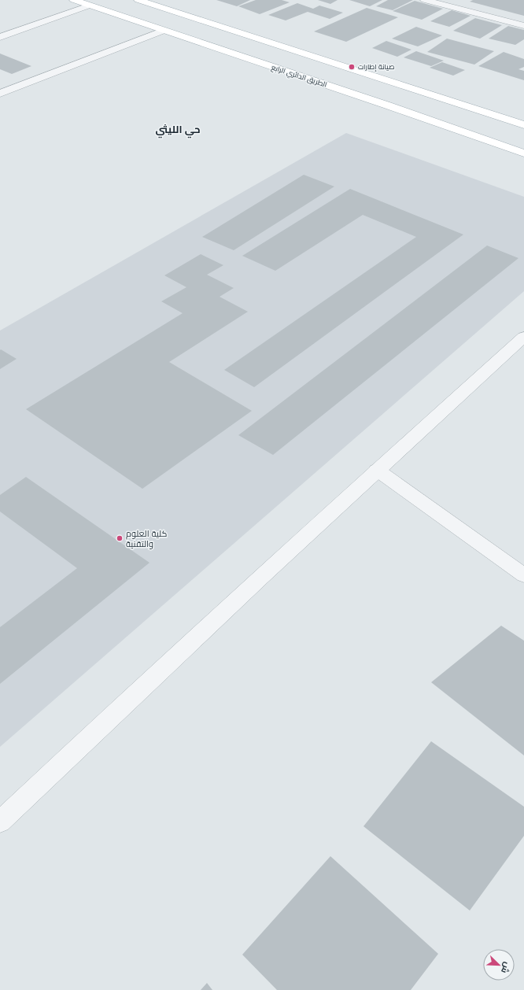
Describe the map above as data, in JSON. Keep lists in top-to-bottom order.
{
  "streets": {
    "main road": ["الطريق الدائري الرابع"]
  },
  "districts": ["حي الليثي"],
  "places": ["صيانة إطارات", "كلية العلوم والتقنية"],
  "north": "bottom right"
}
